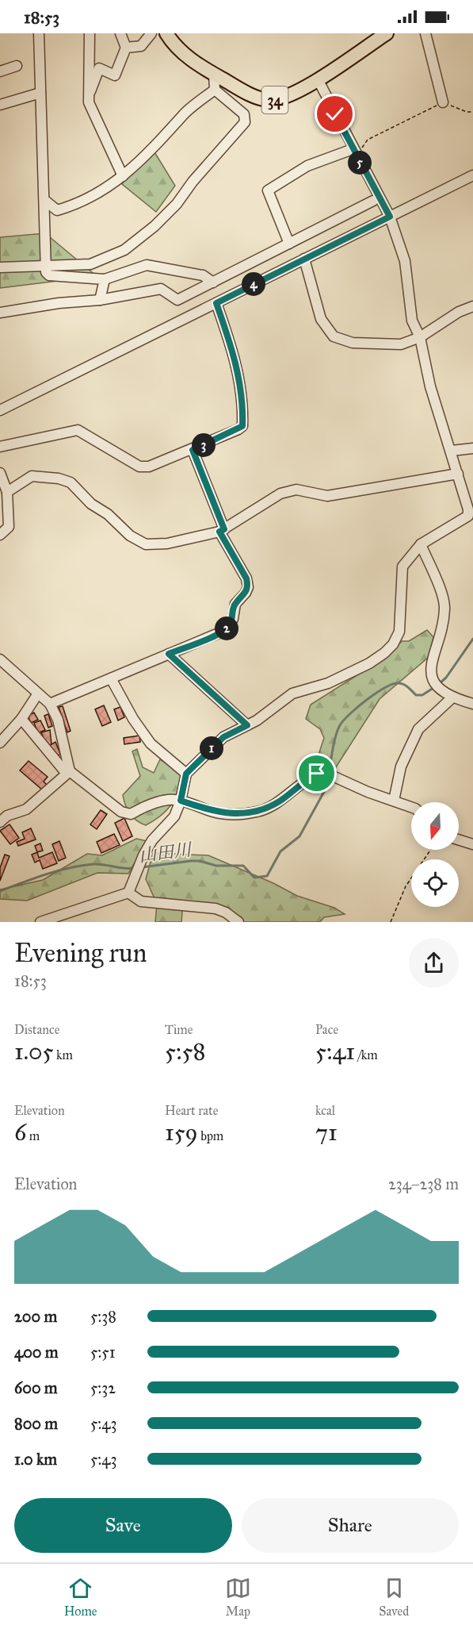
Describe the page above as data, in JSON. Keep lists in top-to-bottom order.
{
  "streets": {
    "main road": ["34"]
  },
  "water": ["山田川"],
  "north": "bottom",
  "page": {
    "status": "18:53",
    "pins": [
      "5",
      "4",
      "3",
      "2",
      "1"
    ],
    "heading": ["Evening run", "18:53"],
    "stats": [
      ["Distance", "1.05 km"],
      ["Time", "5:58"],
      ["Pace", "5:41 /km"],
      ["Elevation", "6 m"],
      ["Heart rate", "159 bpm"],
      ["kcal", "71"]
    ],
    "chart": ["Elevation", "234–238 m"],
    "list": [
      {
        "name": "200 m",
        "note": "5:38"
      },
      {
        "name": "400 m",
        "note": "5:51"
      },
      {
        "name": "600 m",
        "note": "5:32"
      },
      {
        "name": "800 m",
        "note": "5:43"
      },
      {
        "name": "1.0 km",
        "note": "5:43"
      }
    ],
    "buttons": ["Save", "Share"],
    "tabs": ["Home", "Map", "Saved"]
  }
}
